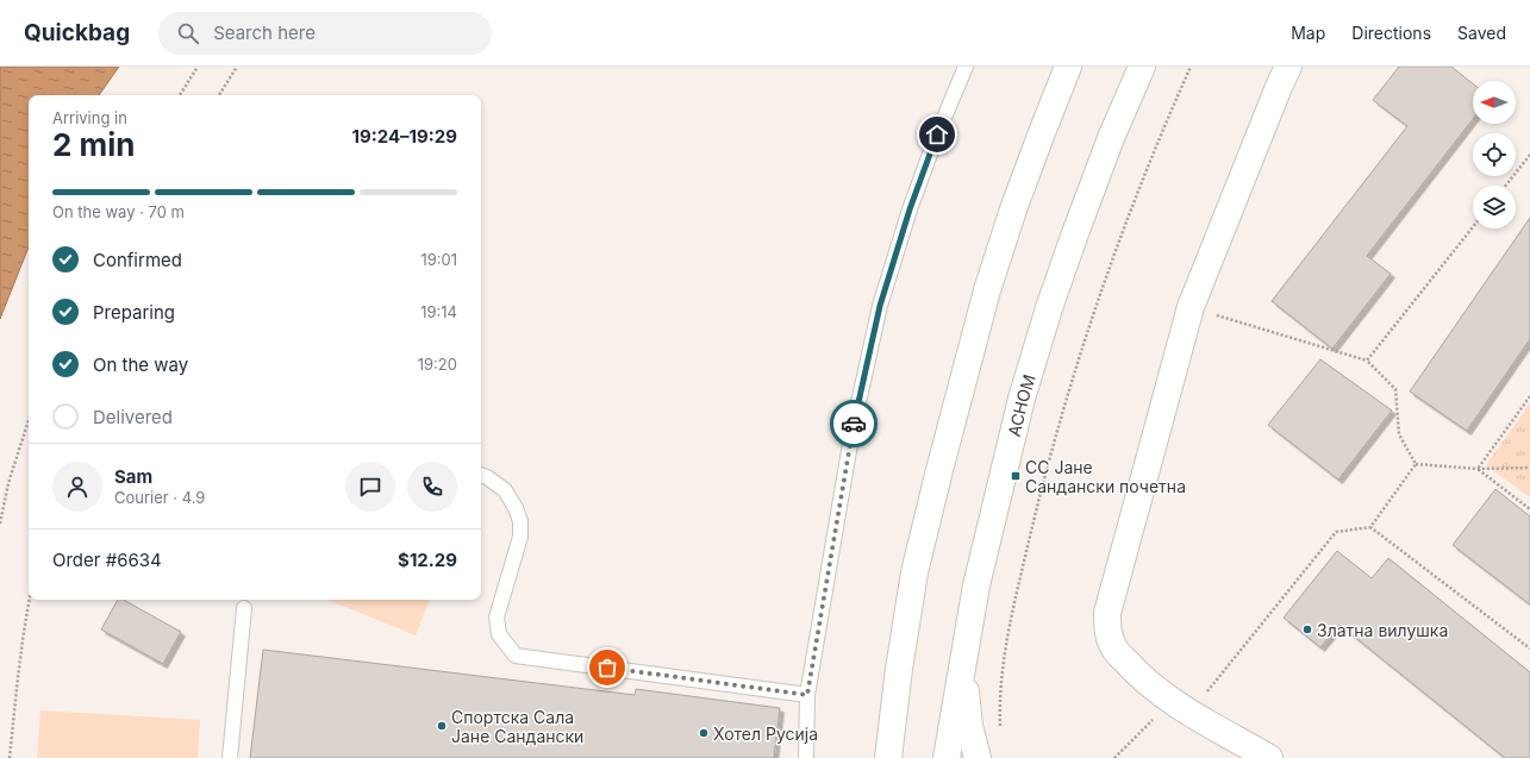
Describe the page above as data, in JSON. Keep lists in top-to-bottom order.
{
  "streets": {
    "street": ["АСНОМ"]
  },
  "places": {
    "transit": ["СС Јане Сандански почетна"],
    "other": ["Златна вилушка", "Спортска Сала Јане Сандански", "Хотел Русија"]
  },
  "north": "left",
  "page": {
    "header": "Quickbag",
    "search": "Search here",
    "nav": ["Map", "Directions", "Saved"],
    "heading": ["2 min", "Arriving in", "19:24–19:29"],
    "panel": [
      "Sam",
      "Courier · 4.9",
      "Order #6634",
      "$12.29"
    ],
    "bar": "On the way · 70 m",
    "list": [
      ["Confirmed", "19:01"],
      ["Preparing", "19:14"],
      ["On the way", "19:20"],
      "Delivered"
    ]
  }
}
